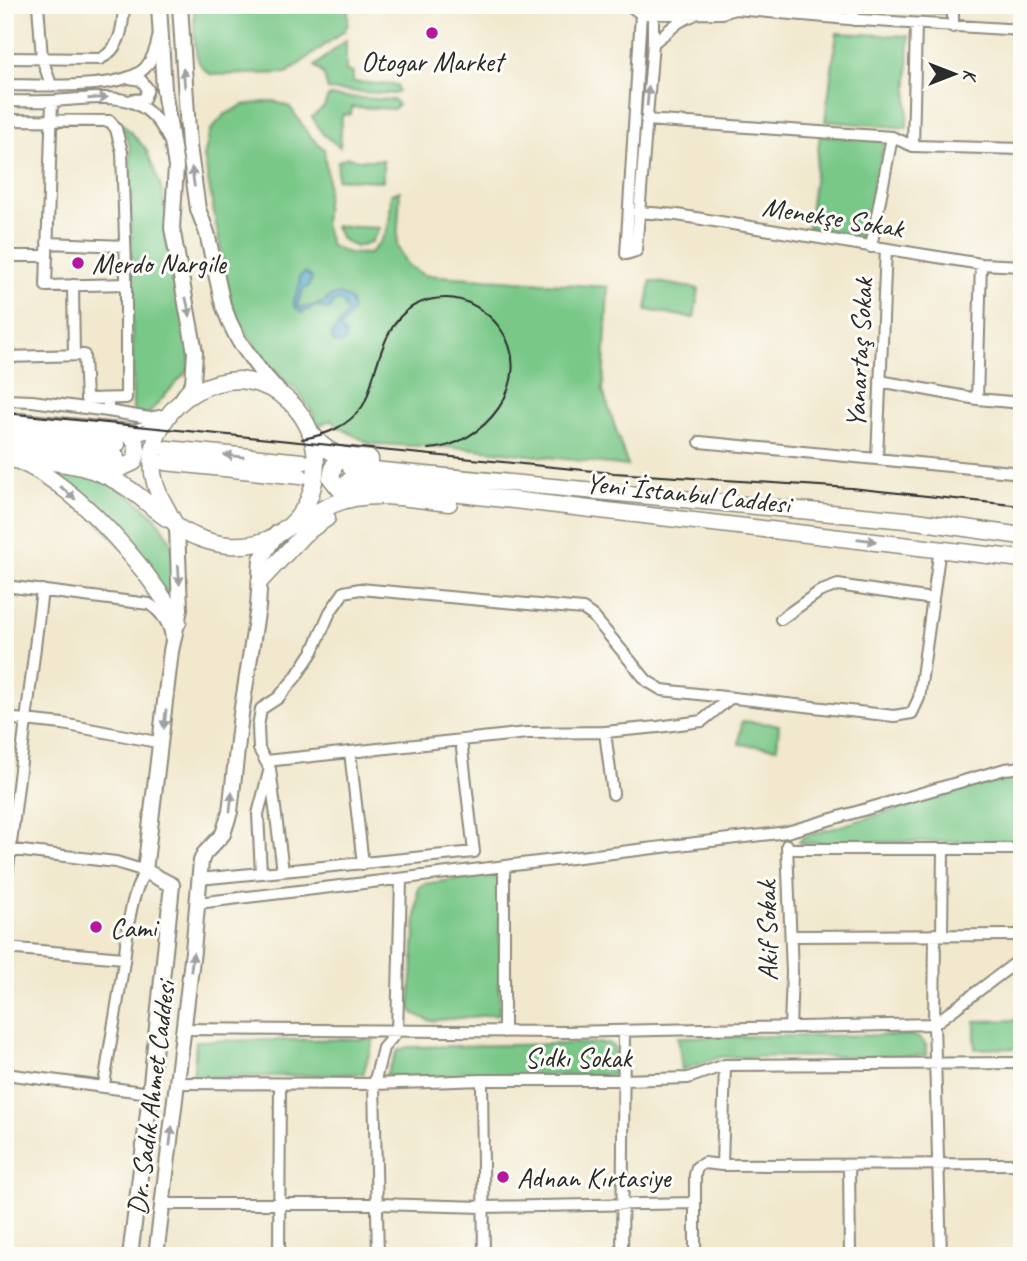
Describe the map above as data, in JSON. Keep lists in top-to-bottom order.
{
  "streets": {
    "highway": ["Yeni İstanbul Caddesi"],
    "main road": ["Dr. Sadık Ahmet Caddesi"],
    "street": [
      "Menekşe Sokak",
      "Yanartaş Sokak",
      "Akif Sokak",
      "Sıdkı Sokak"
    ]
  },
  "crossings": [
    ["Menekşe Sokak", "Yanartaş Sokak"],
    ["Sıdkı Sokak", "Dr. Sadık Ahmet Caddesi"]
  ],
  "places": [
    "Otogar Market",
    "Merdo Nargile",
    "Cami",
    "Adnan Kırtasiye"
  ],
  "north": "right"
}
